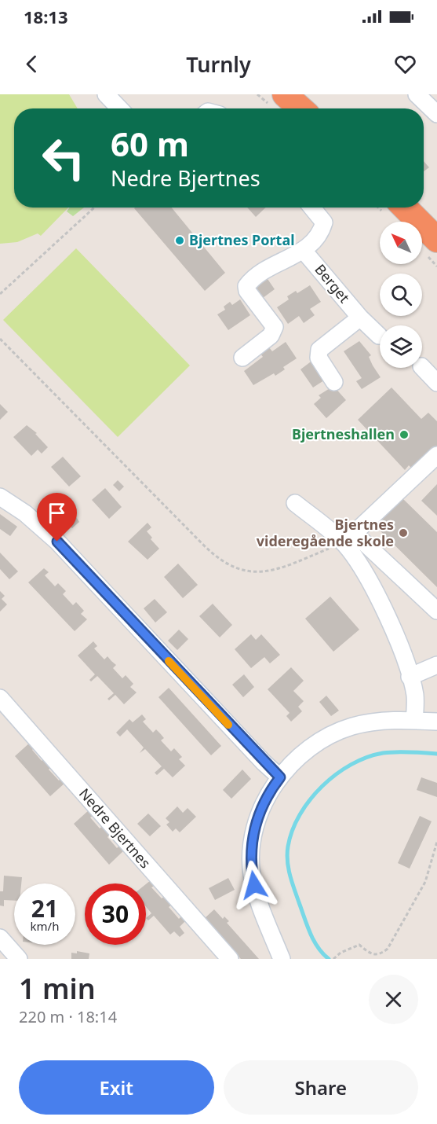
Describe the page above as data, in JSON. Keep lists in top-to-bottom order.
{
  "streets": {
    "street": ["Berget", "Nedre Bjertnes"]
  },
  "places": ["Bjertnes Portal", "Bjertneshallen", "Bjertnes videregående skole"],
  "north": "top left",
  "page": {
    "status": "18:13",
    "header": "Turnly",
    "turn": ["60 m", "Nedre Bjertnes"],
    "speed": "21 km/h",
    "limit": "30",
    "heading": ["1 min", "220 m · 18:14"],
    "buttons": ["Exit", "Share"]
  }
}
